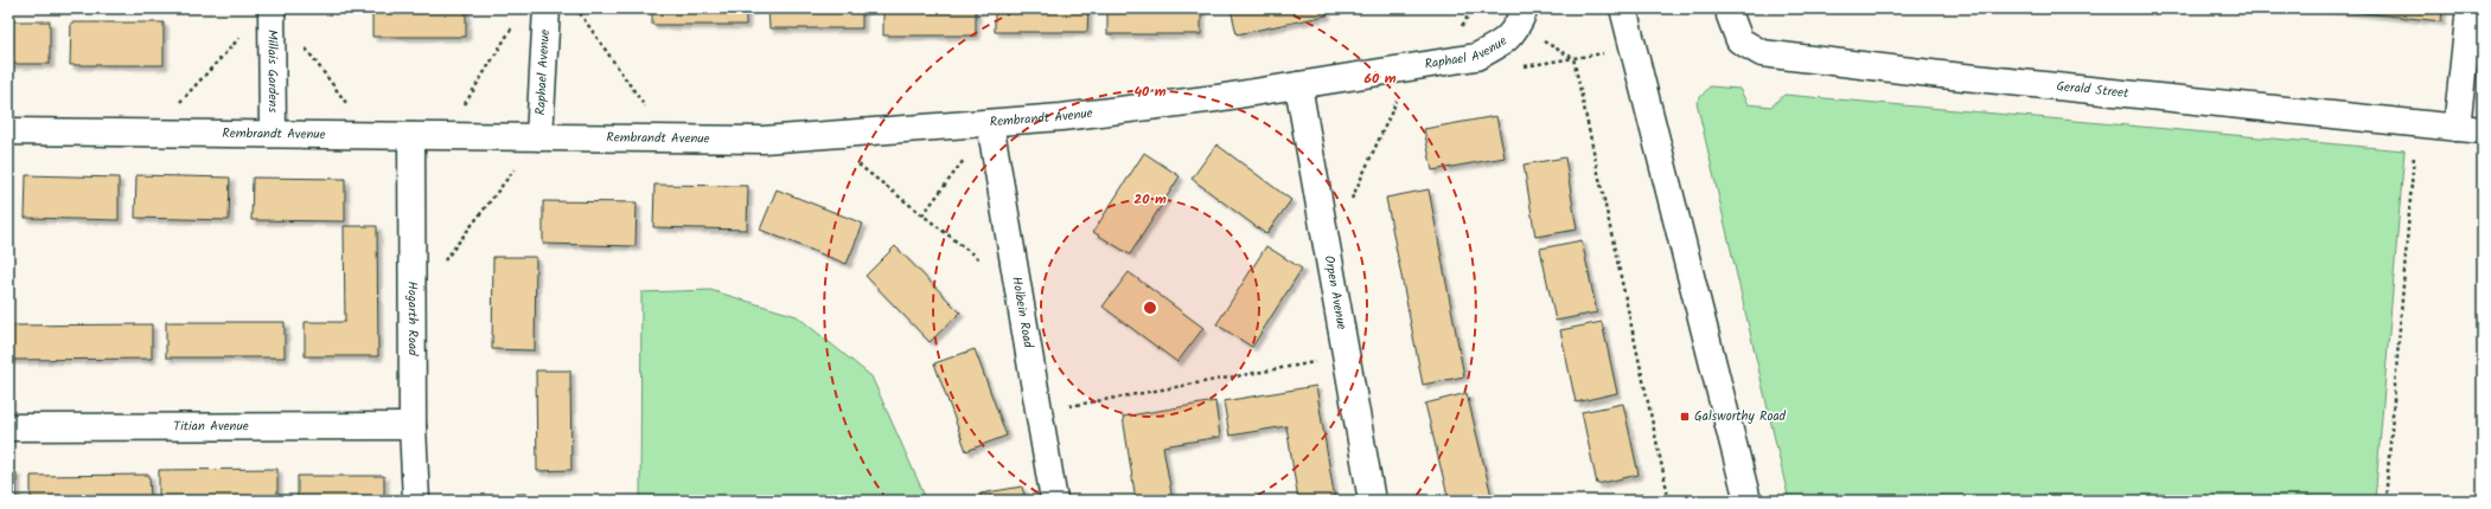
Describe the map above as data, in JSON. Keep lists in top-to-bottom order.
{
  "streets": {
    "street": [
      "Raphael Avenue",
      "Millais Gardens",
      "Gerald Street",
      "Rembrandt Avenue",
      "Orpen Avenue",
      "Holbein Road",
      "Hogarth Road",
      "Titian Avenue"
    ]
  },
  "crossings": [
    ["Raphael Avenue", "Rembrandt Avenue"],
    ["Raphael Avenue", "Orpen Avenue"],
    ["Millais Gardens", "Rembrandt Avenue"],
    ["Rembrandt Avenue", "Orpen Avenue"],
    ["Rembrandt Avenue", "Holbein Road"],
    ["Rembrandt Avenue", "Hogarth Road"],
    ["Hogarth Road", "Titian Avenue"]
  ],
  "places": {
    "transit": ["Galsworthy Road"]
  },
  "rings": ["60 m", "40 m", "20 m"]
}
